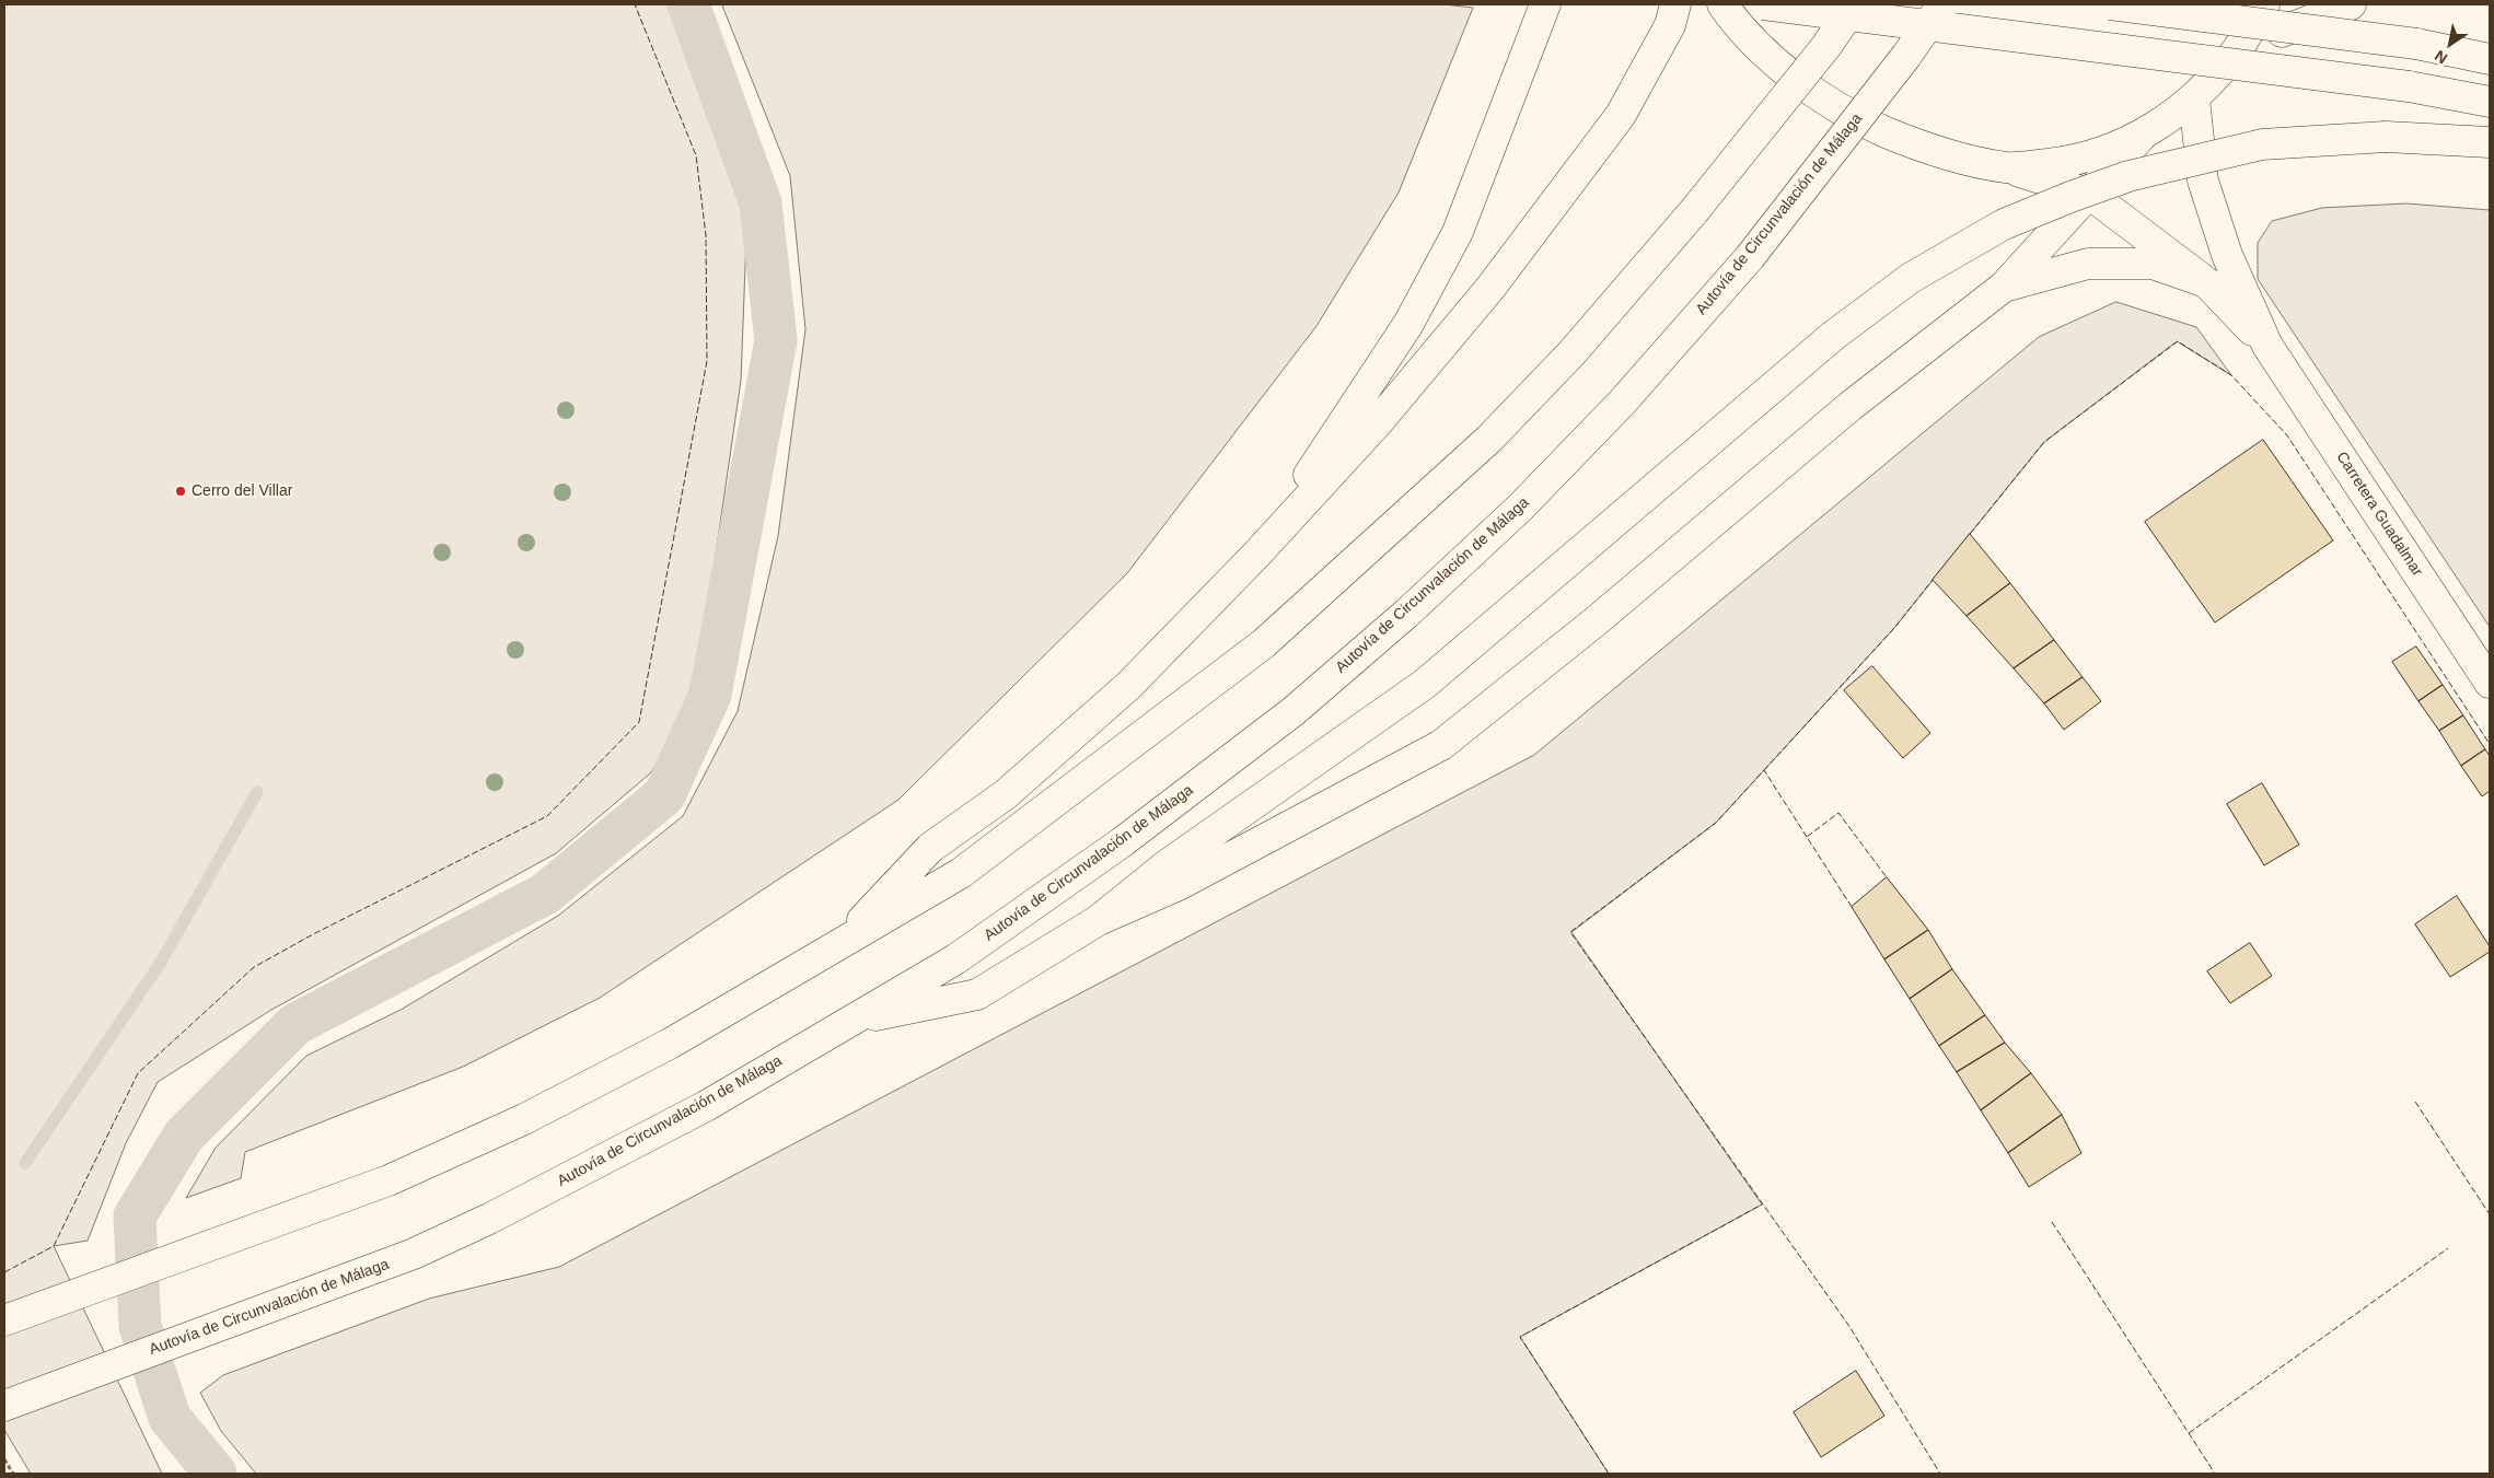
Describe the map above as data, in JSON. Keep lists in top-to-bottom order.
{
  "streets": {
    "main road": ["Autovía de Circunvalación de Málaga", "Carretera Guadalmar"]
  },
  "places": ["Cerro del Villar"],
  "north": "bottom left"
}
